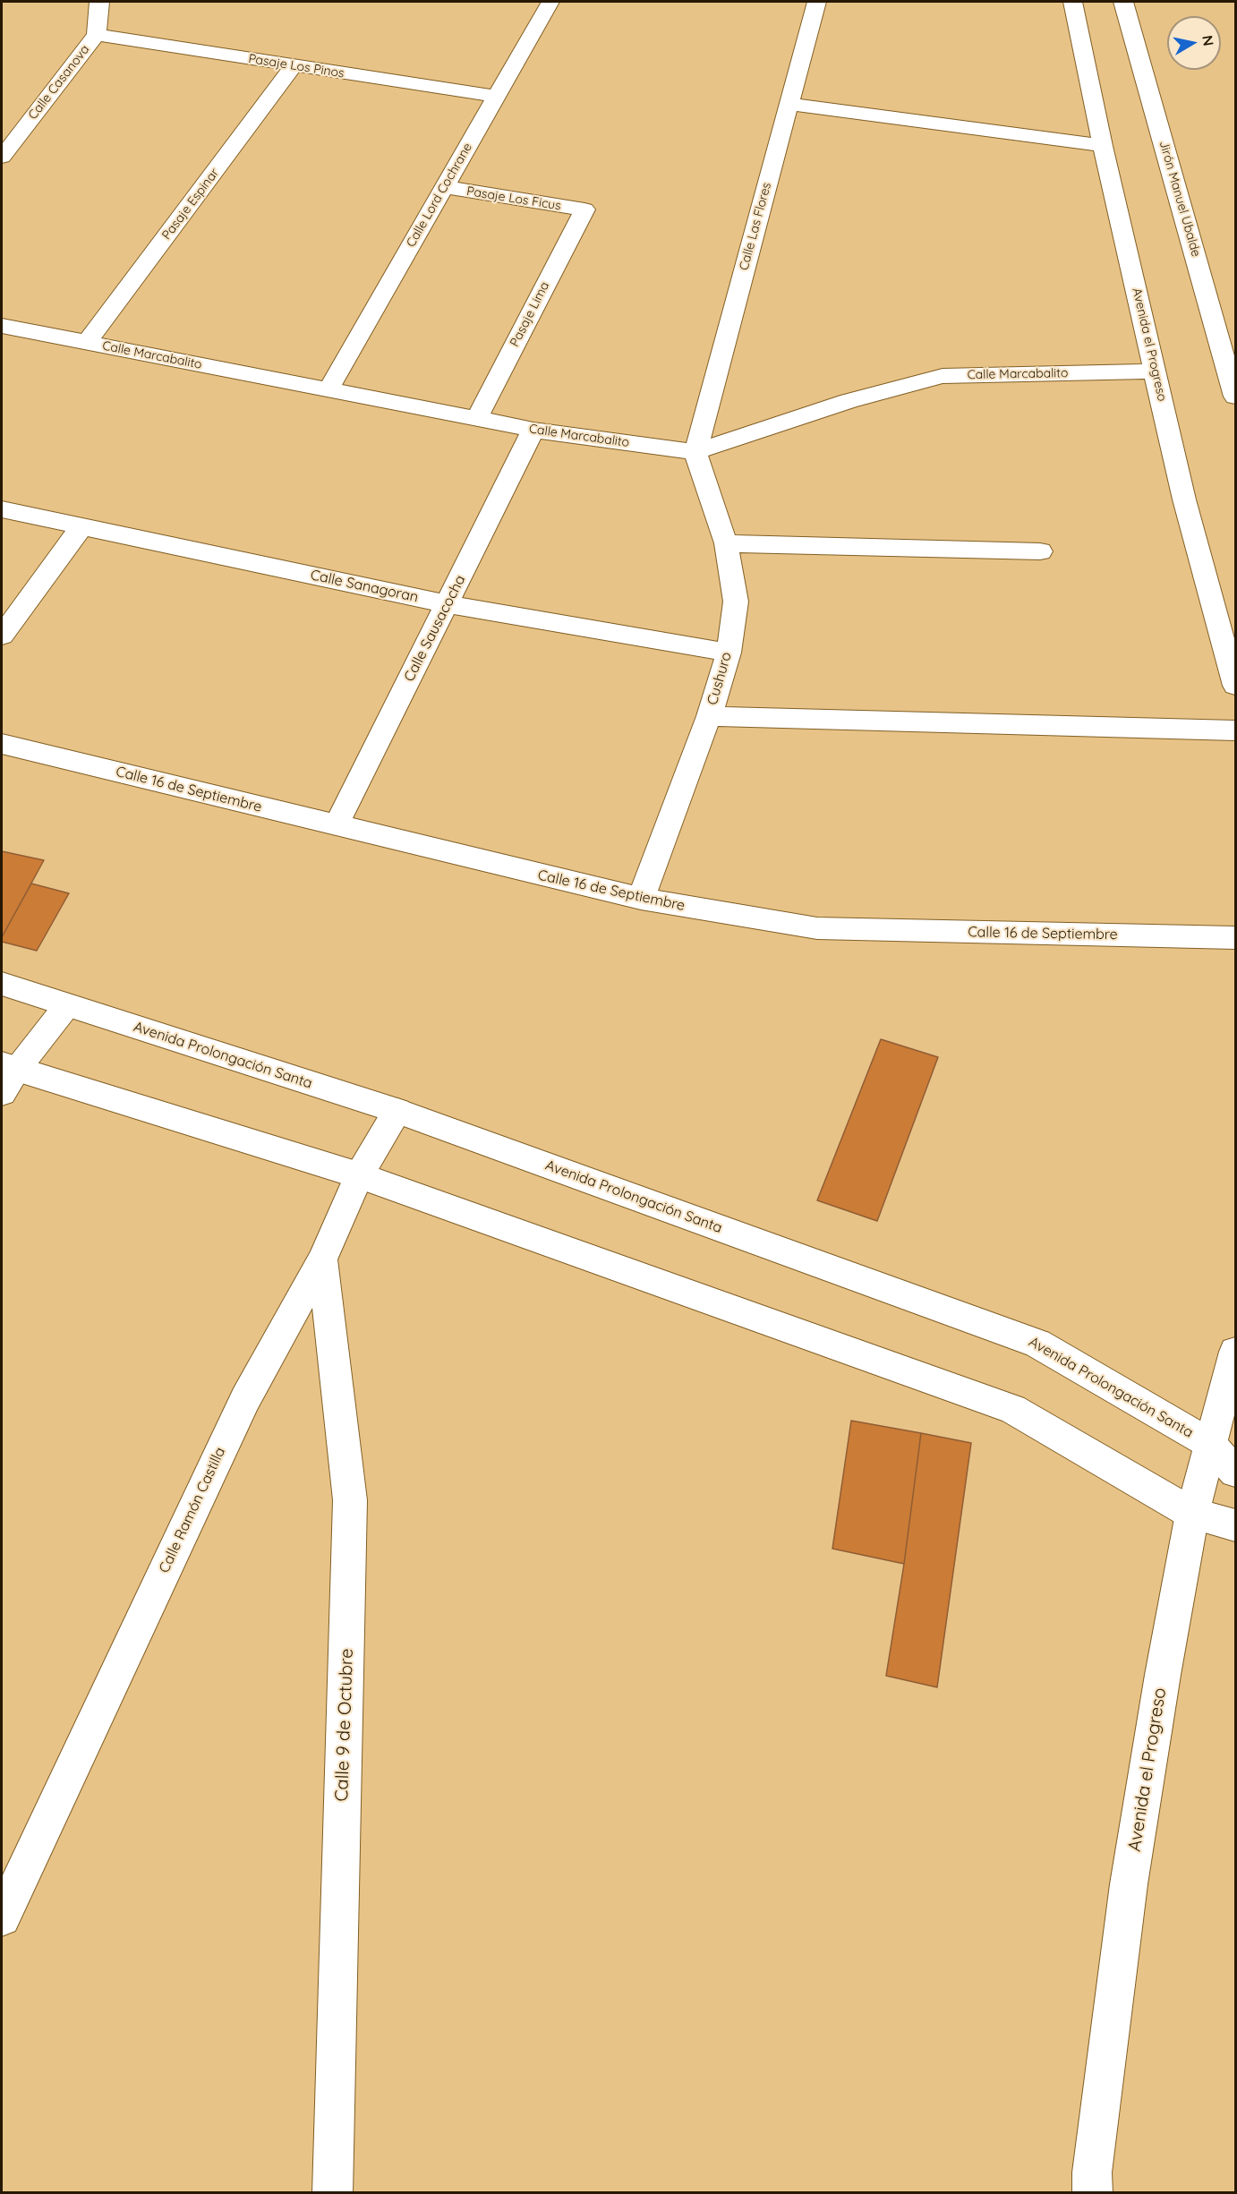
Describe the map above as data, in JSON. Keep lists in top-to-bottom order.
{
  "streets": {
    "street": [
      "Pasaje Los Pinos",
      "Calle Casanova",
      "Calle Lord Cochrane",
      "Pasaje Los Ficus",
      "Jirón Manuel Ubalde",
      "Pasaje Espinar",
      "Calle Las Flores",
      "Pasaje Lima",
      "Avenida el Progreso",
      "Calle Marcabalito",
      "Calle Sanagoran",
      "Calle Sausacocha",
      "Cushuro",
      "Calle 16 de Septiembre",
      "Avenida Prolongación Santa",
      "Calle Ramón Castilla",
      "Calle 9 de Octubre"
    ]
  },
  "crossings": [
    ["Pasaje Los Pinos", "Calle Casanova"],
    ["Pasaje Los Pinos", "Calle Lord Cochrane"],
    ["Pasaje Los Pinos", "Pasaje Espinar"],
    ["Calle Lord Cochrane", "Pasaje Los Ficus"],
    ["Calle Lord Cochrane", "Calle Marcabalito"],
    ["Pasaje Los Ficus", "Pasaje Lima"],
    ["Pasaje Espinar", "Calle Marcabalito"],
    ["Calle Las Flores", "Calle Marcabalito"],
    ["Calle Las Flores", "Cushuro"],
    ["Pasaje Lima", "Calle Marcabalito"],
    ["Avenida el Progreso", "Calle Marcabalito"],
    ["Avenida el Progreso", "Avenida Prolongación Santa"],
    ["Calle Marcabalito", "Calle Sausacocha"],
    ["Calle Marcabalito", "Cushuro"],
    ["Calle Sanagoran", "Calle Sausacocha"],
    ["Calle Sanagoran", "Cushuro"],
    ["Calle Sausacocha", "Calle 16 de Septiembre"],
    ["Cushuro", "Calle 16 de Septiembre"],
    ["Avenida Prolongación Santa", "Calle Ramón Castilla"],
    ["Calle Ramón Castilla", "Calle 9 de Octubre"]
  ],
  "north": "right"
}
